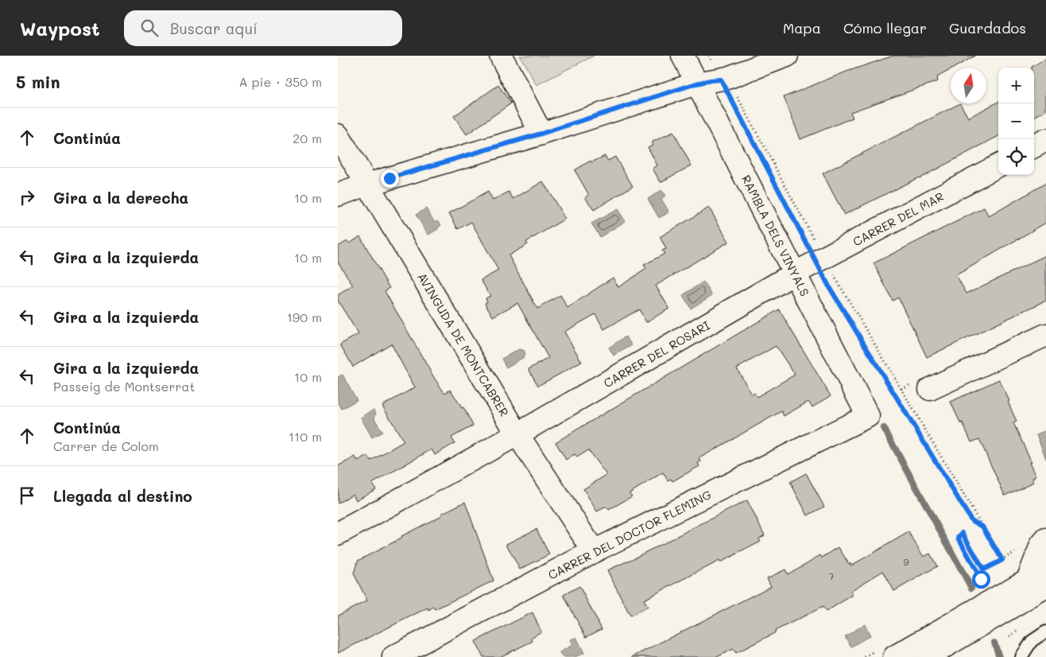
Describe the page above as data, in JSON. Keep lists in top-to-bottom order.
{
  "streets": {
    "street": [
      "CARRER DEL MAR",
      "RAMBLA DELS VINYALS",
      "AVINGUDA DE MONTCABRER",
      "CARRER DEL ROSARI",
      "CARRER DEL DOCTOR FLEMING"
    ]
  },
  "crossings": [
    ["CARRER DEL MAR", "RAMBLA DELS VINYALS"],
    ["CARRER DEL MAR", "CARRER DEL ROSARI"],
    ["RAMBLA DELS VINYALS", "CARRER DEL ROSARI"],
    ["RAMBLA DELS VINYALS", "CARRER DEL DOCTOR FLEMING"],
    ["AVINGUDA DE MONTCABRER", "CARRER DEL ROSARI"],
    ["AVINGUDA DE MONTCABRER", "CARRER DEL DOCTOR FLEMING"]
  ],
  "house_numbers": ["9", "7"],
  "north": "top",
  "page": {
    "header": "Waypost",
    "search": "Buscar aquí",
    "nav": ["Mapa", "Cómo llegar", "Guardados"],
    "heading": ["5 min", "A pie · 350 m"],
    "map_buttons": ["+", "−"],
    "list": [
      ["Continúa", "20 m"],
      ["Gira a la derecha", "10 m"],
      ["Gira a la izquierda", "10 m"],
      ["Gira a la izquierda", "190 m"],
      ["Gira a la izquierda", "Passeig de Montserrat", "10 m"],
      ["Continúa", "Carrer de Colom", "110 m"],
      "Llegada al destino"
    ]
  }
}
